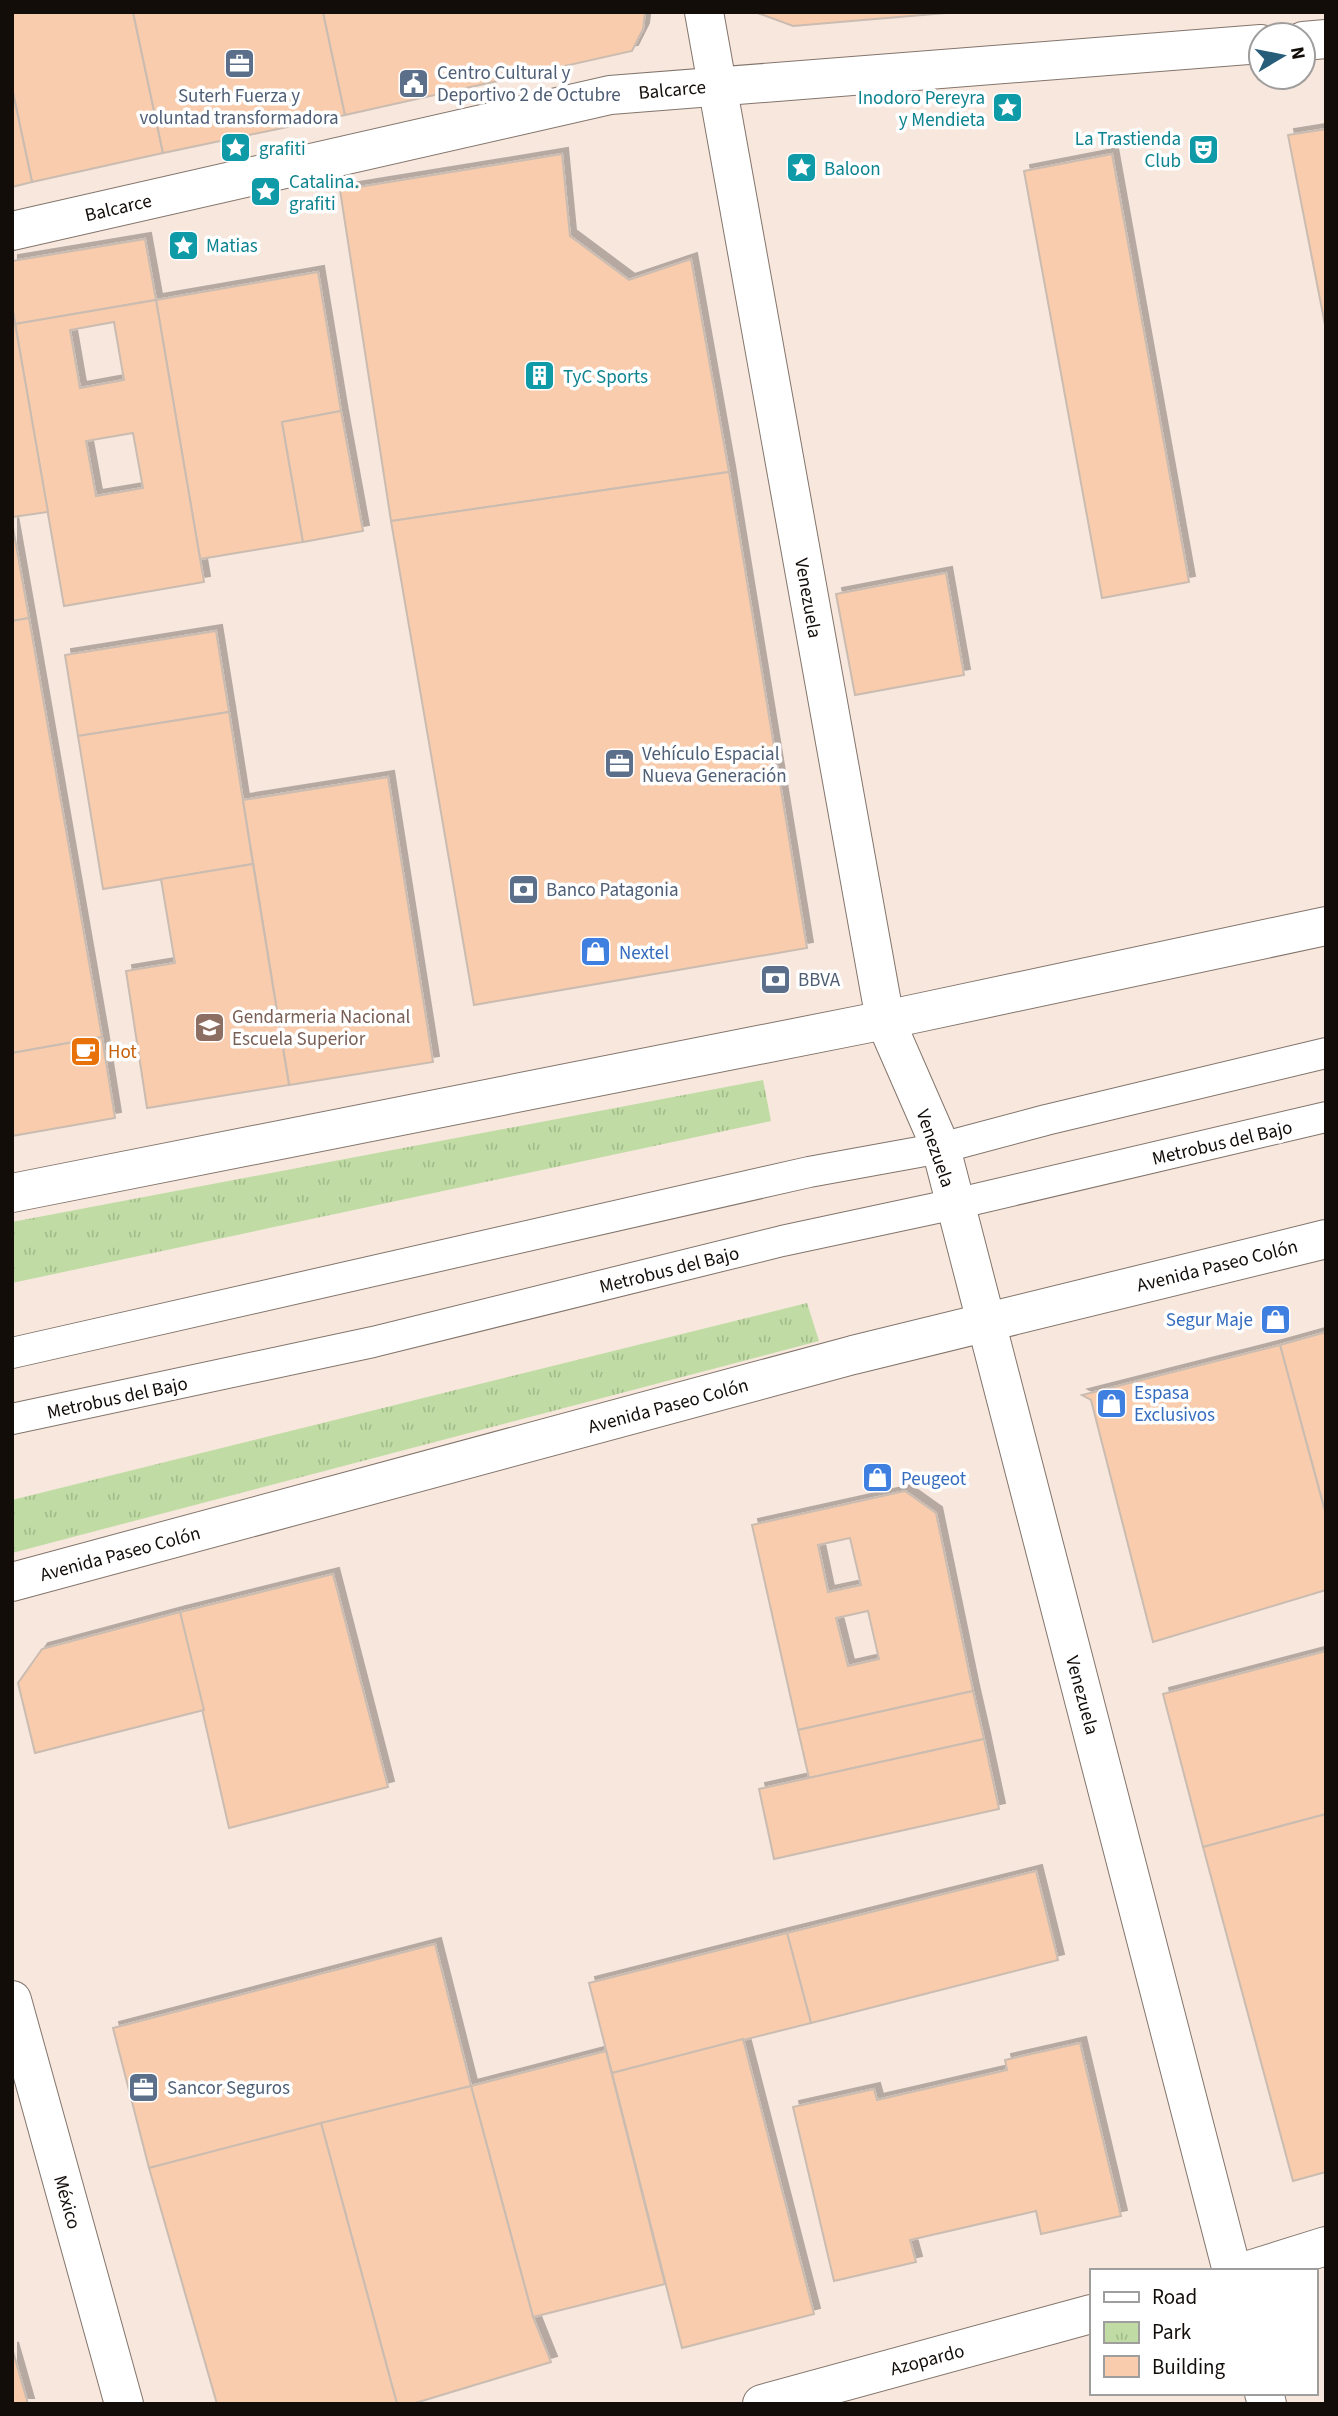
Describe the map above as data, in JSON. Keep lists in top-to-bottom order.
{
  "streets": {
    "street": [
      "Balcarce",
      "Venezuela",
      "Avenida Paseo Colón",
      "México",
      "Azopardo"
    ],
    "lane": ["Metrobus del Bajo"]
  },
  "crossings": [
    ["Balcarce", "Venezuela"],
    ["Venezuela", "Metrobus del Bajo"],
    ["Venezuela", "Avenida Paseo Colón"]
  ],
  "places": {
    "office": ["Suterh Fuerza y voluntad transformadora", "Vehículo Espacial Nueva Generación", "Sancor Seguros"],
    "public building": ["Centro Cultural y Deportivo 2 de Octubre"],
    "place": [
      "Inodoro Pereyra y Mendieta",
      "grafiti",
      "Baloon",
      "Catalina. grafiti",
      "Matias"
    ],
    "theatre": ["La Trastienda Club"],
    "building": ["TyC Sports"],
    "bank": ["Banco Patagonia", "BBVA"],
    "shop": [
      "Nextel",
      "Segur Maje",
      "Espasa Exclusivos",
      "Peugeot"
    ],
    "school or university": ["Gendarmeria Nacional Escuela Superior"],
    "cafe": ["Hot"]
  },
  "legend": ["Road", "Park", "Building"],
  "north": "right"
}
